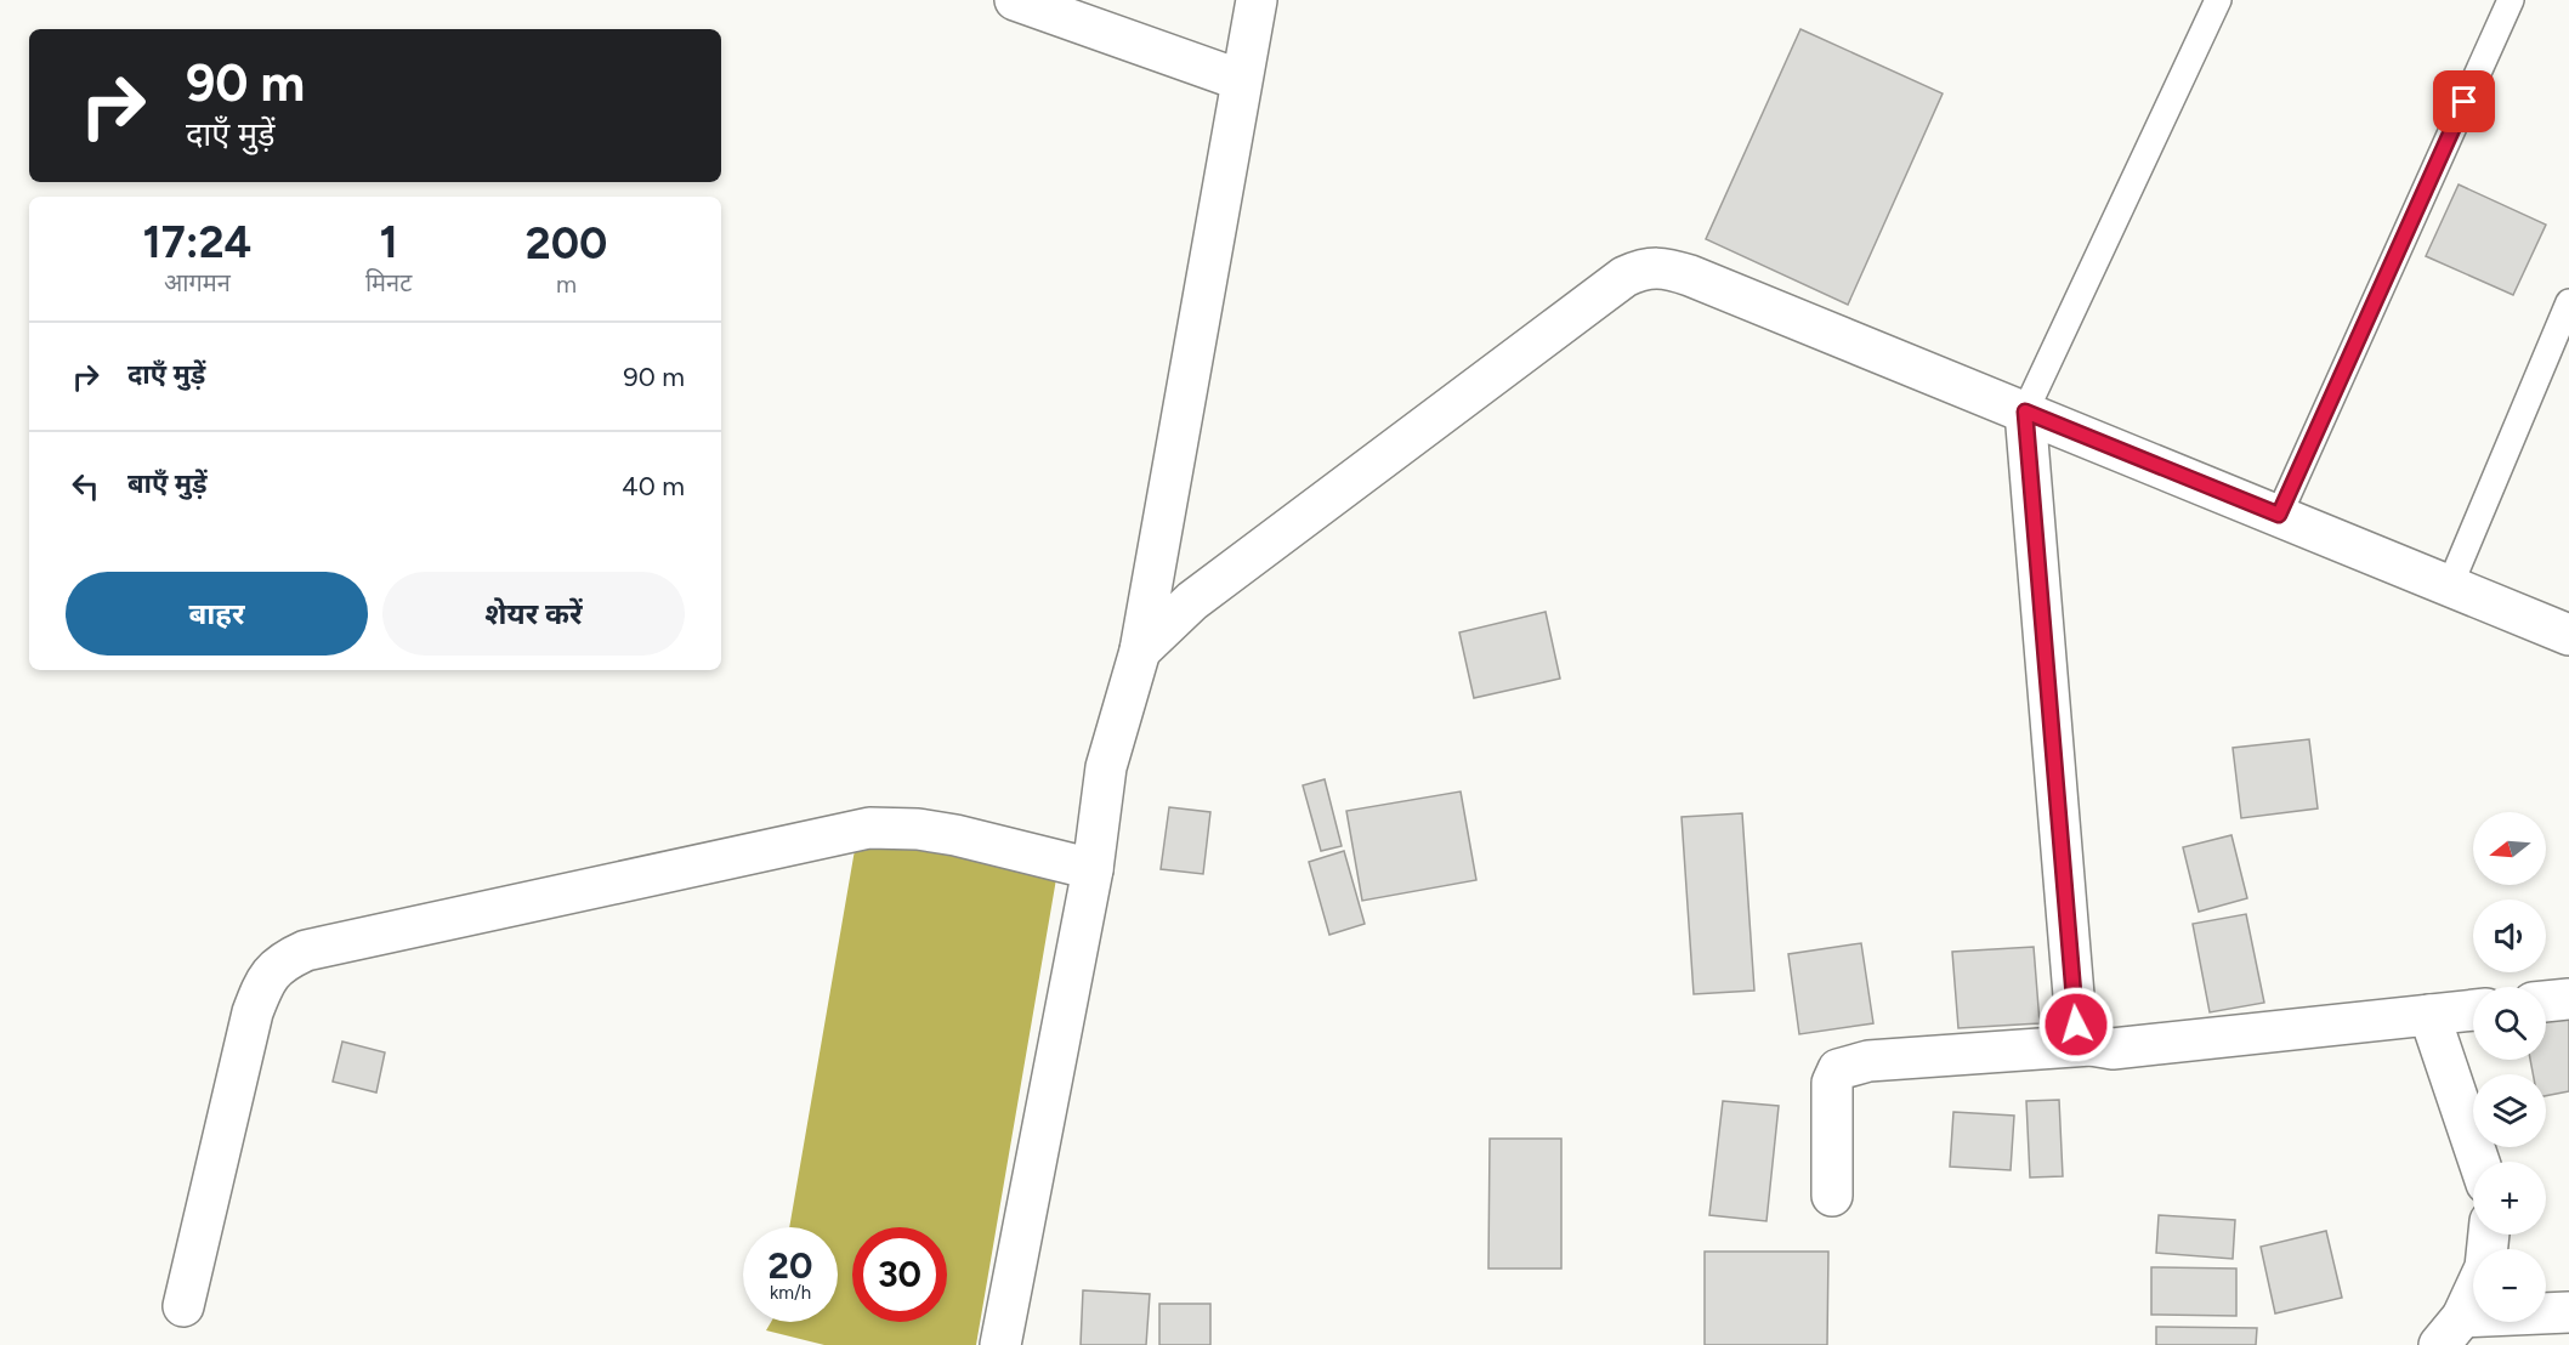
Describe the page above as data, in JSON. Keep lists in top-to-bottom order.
{
  "north": "left",
  "page": {
    "turn": ["90 m", "दाएँ मुड़ें"],
    "eta": [
      "17:24",
      "आगमन",
      "1",
      "मिनट",
      "200",
      "m"
    ],
    "list": [
      {
        "name": "दाएँ मुड़ें",
        "value": "90 m"
      },
      {
        "name": "बाएँ मुड़ें",
        "value": "40 m"
      }
    ],
    "buttons": ["बाहर", "शेयर करें"],
    "map_buttons": ["+", "−"],
    "speed": "20 km/h",
    "limit": "30"
  }
}
